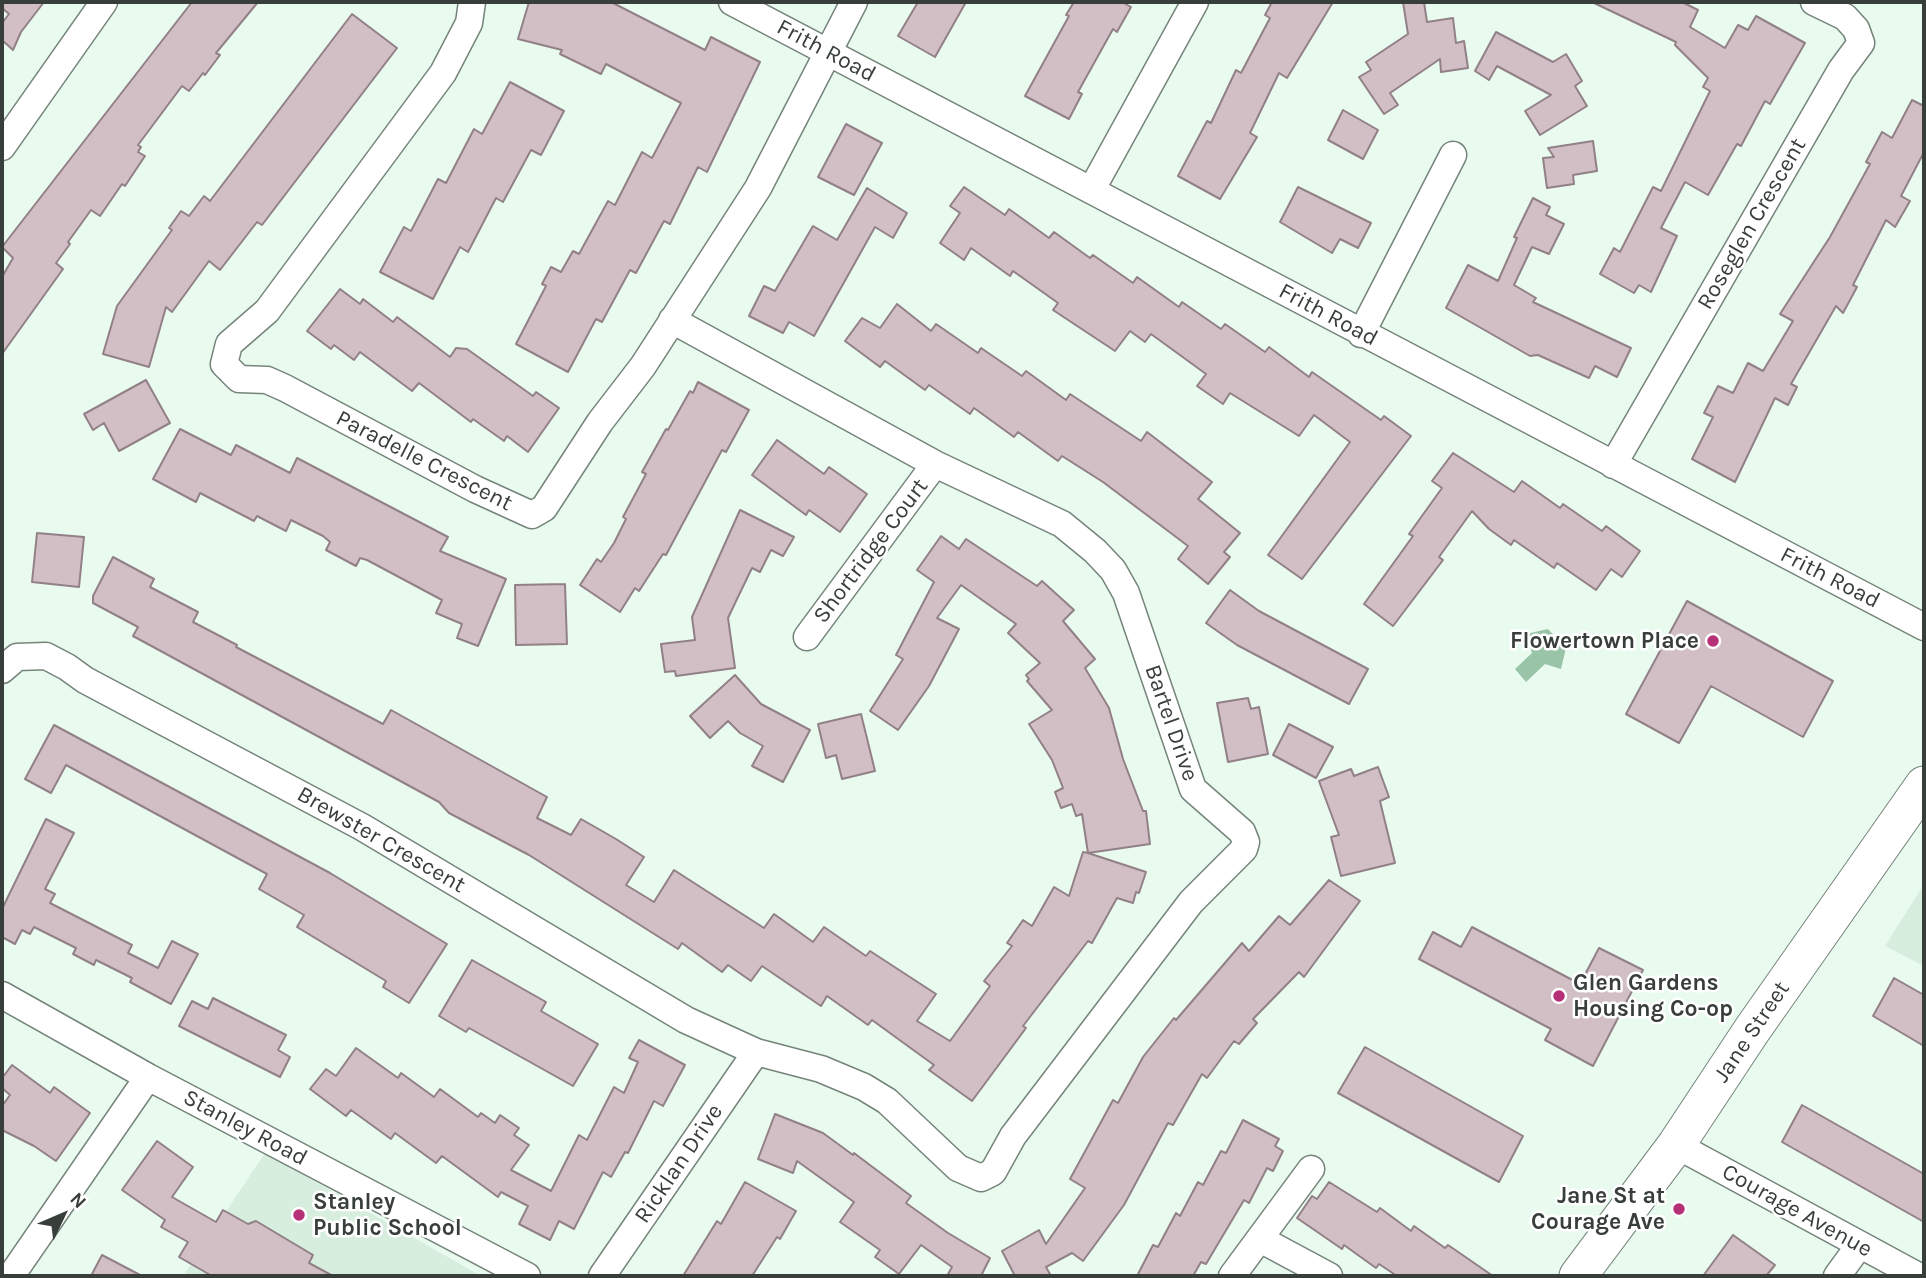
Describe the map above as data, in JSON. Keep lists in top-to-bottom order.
{
  "streets": {
    "main road": ["Jane Street"],
    "street": [
      "Frith Road",
      "Roseglen Crescent",
      "Paradelle Crescent",
      "Shortridge Court",
      "Bartel Drive",
      "Brewster Crescent",
      "Stanley Road",
      "Ricklan Drive",
      "Courage Avenue"
    ]
  },
  "crossings": [
    ["Frith Road", "Roseglen Crescent"],
    ["Frith Road", "Paradelle Crescent"],
    ["Paradelle Crescent", "Bartel Drive"],
    ["Shortridge Court", "Bartel Drive"],
    ["Bartel Drive", "Brewster Crescent"],
    ["Bartel Drive", "Ricklan Drive"],
    ["Brewster Crescent", "Ricklan Drive"],
    ["Jane Street", "Courage Avenue"]
  ],
  "places": [
    "Flowertown Place",
    "Glen Gardens Housing Co-op",
    "Jane St at Courage Ave",
    "Stanley Public School"
  ],
  "north": "top right"
}
